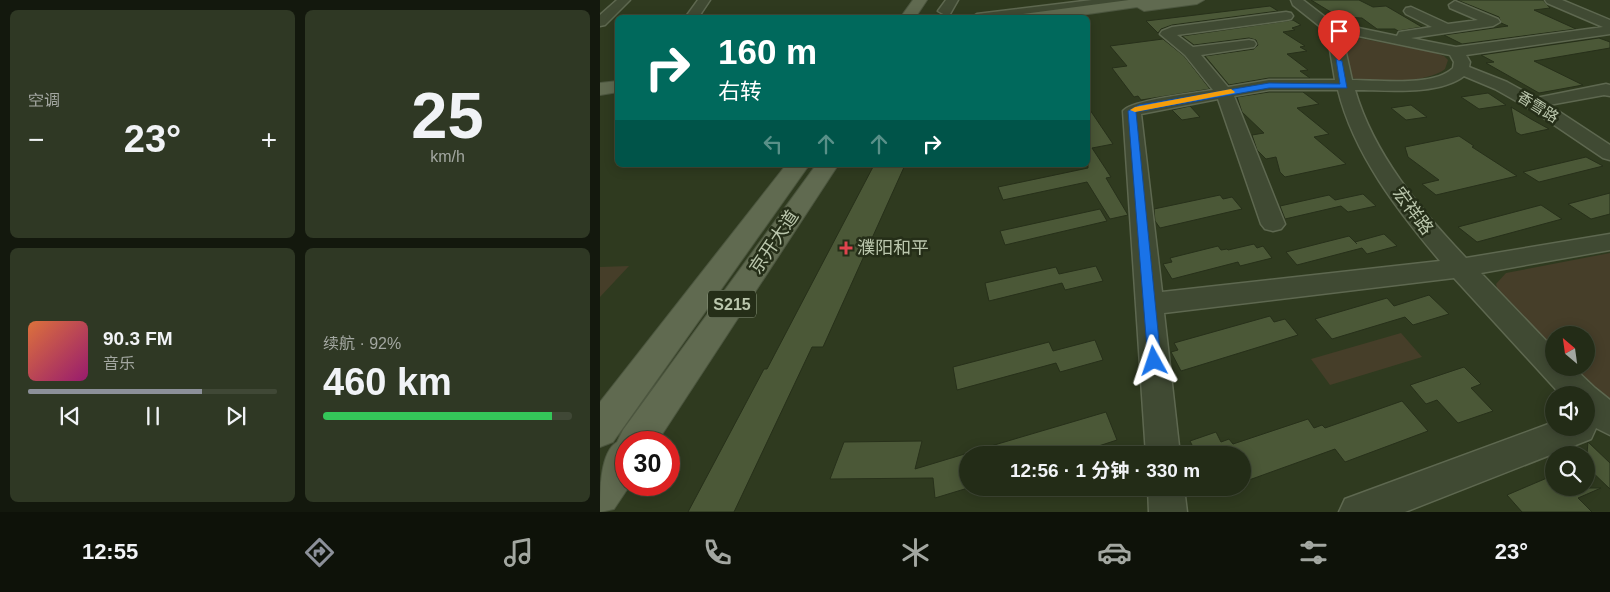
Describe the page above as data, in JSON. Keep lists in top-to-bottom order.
{
  "streets": {
    "main road": ["京开大道", "S215"],
    "street": ["香雪路", "宏祥路"]
  },
  "places": {
    "health": ["濮阳和平"]
  },
  "north": "top left",
  "page": {
    "tile": [
      "空调",
      ["25", "km/h"],
      ["续航 · 92%", "460 km"]
    ],
    "turn": ["160 m", "右转"],
    "heat": ["−", "23°", "+"],
    "song": ["90.3 FM", "音乐"],
    "limit": "30",
    "trip": "12:56 · 1 分钟 · 330 m",
    "tabs": ["12:55", "23°"]
  }
}
